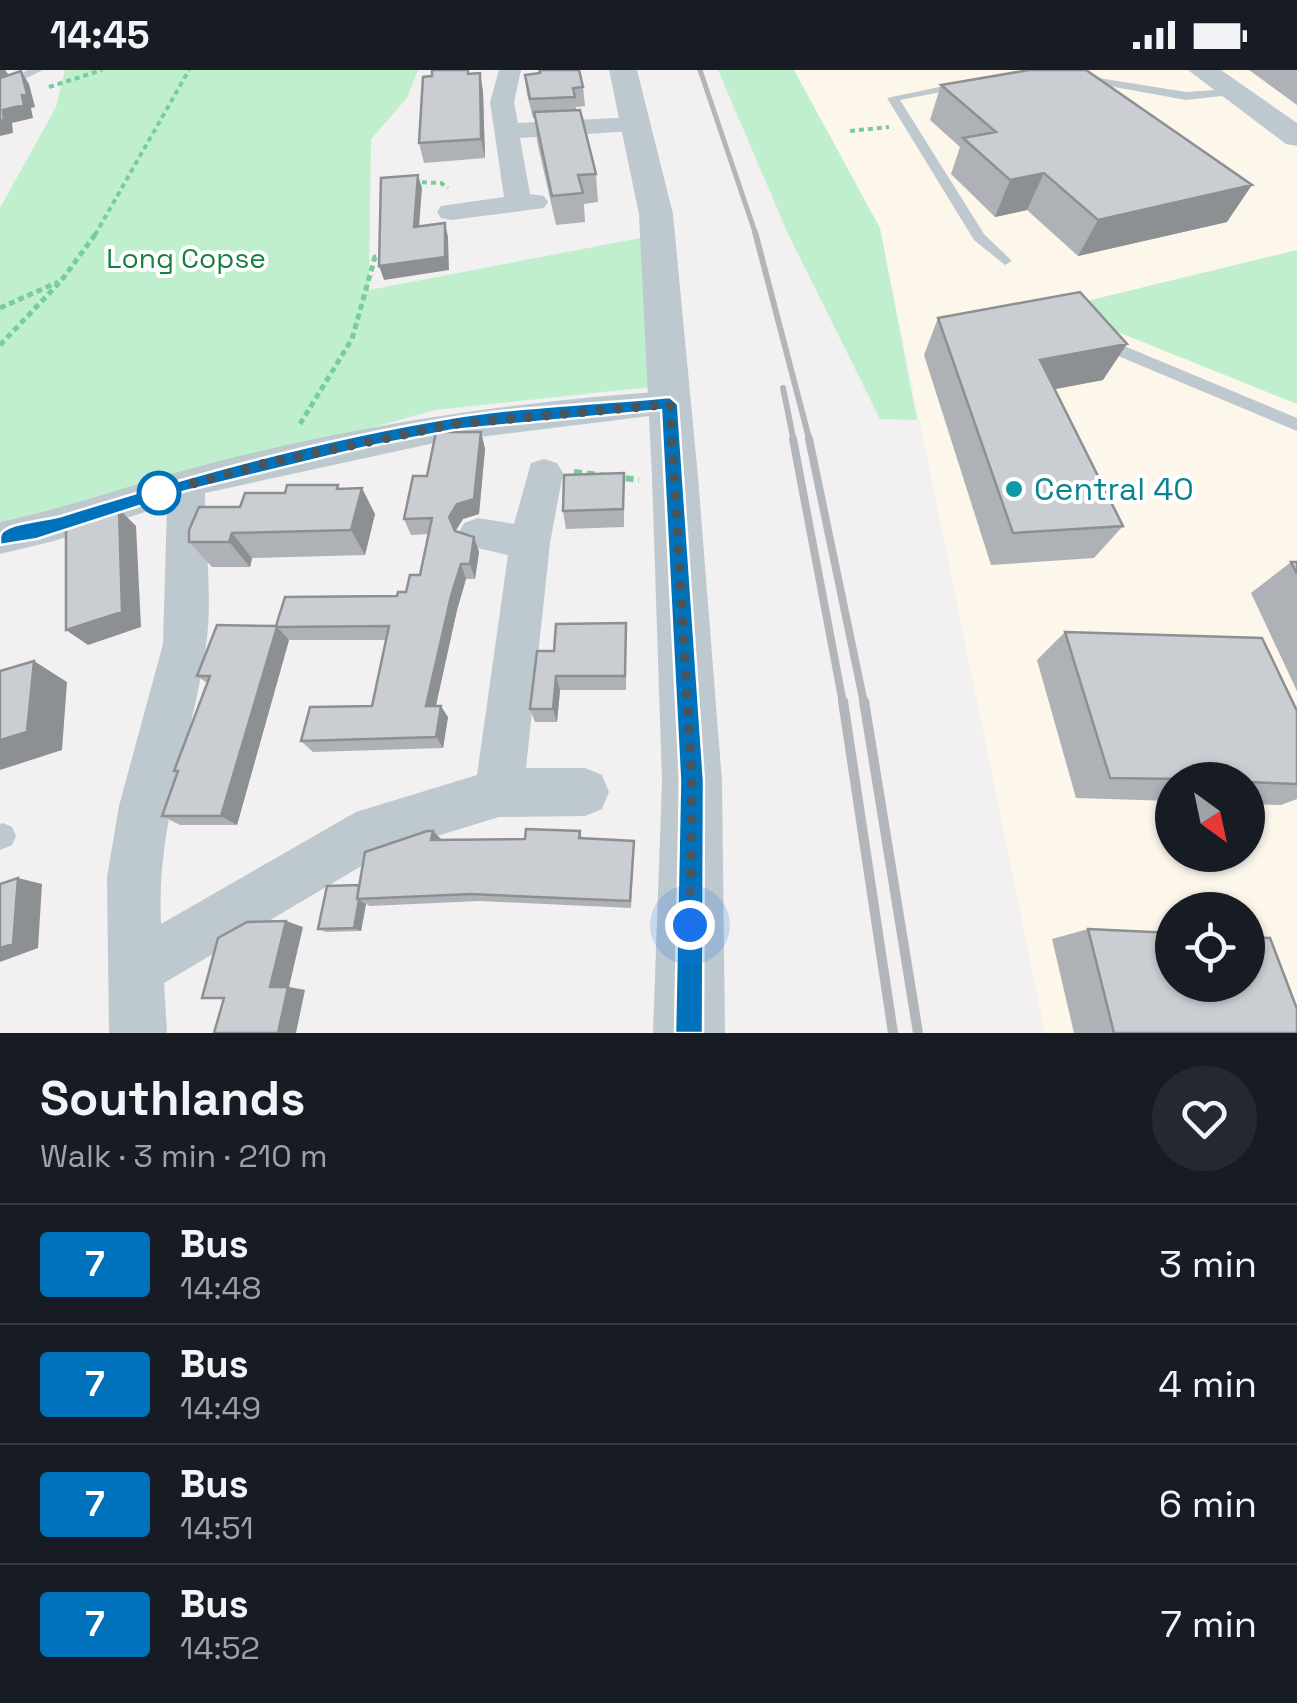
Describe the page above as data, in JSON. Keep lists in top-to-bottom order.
{
  "parks": ["Long Copse"],
  "places": ["Central 40"],
  "lines": ["bus line 7"],
  "north": "bottom right",
  "page": {
    "status": "14:45",
    "heading": ["Southlands", "Walk · 3 min · 210 m"],
    "list": [
      {
        "mark": "7",
        "name": "Bus",
        "note": "14:48",
        "value": "3 min"
      },
      {
        "mark": "7",
        "name": "Bus",
        "note": "14:49",
        "value": "4 min"
      },
      {
        "mark": "7",
        "name": "Bus",
        "note": "14:51",
        "value": "6 min"
      },
      {
        "mark": "7",
        "name": "Bus",
        "note": "14:52",
        "value": "7 min"
      }
    ]
  }
}
